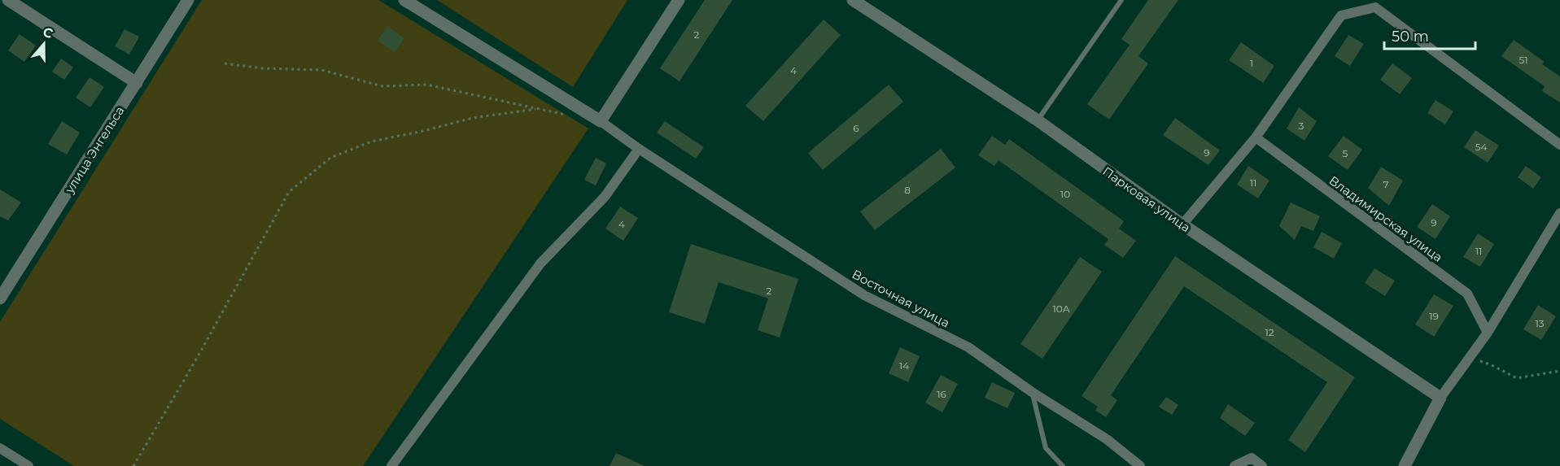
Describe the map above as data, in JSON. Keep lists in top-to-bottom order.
{
  "streets": {
    "street": [
      "улица Энгельса",
      "Парковая улица",
      "Владимирская улица",
      "Восточная улица"
    ]
  },
  "house_numbers": [
    "2",
    "51",
    "1",
    "4",
    "3",
    "6",
    "54",
    "9",
    "5",
    "11",
    "7",
    "8",
    "10",
    "9",
    "4",
    "11",
    "2",
    "10А",
    "19",
    "13",
    "12",
    "14",
    "16"
  ],
  "scale_bar": "50 m",
  "north": "top"
}
